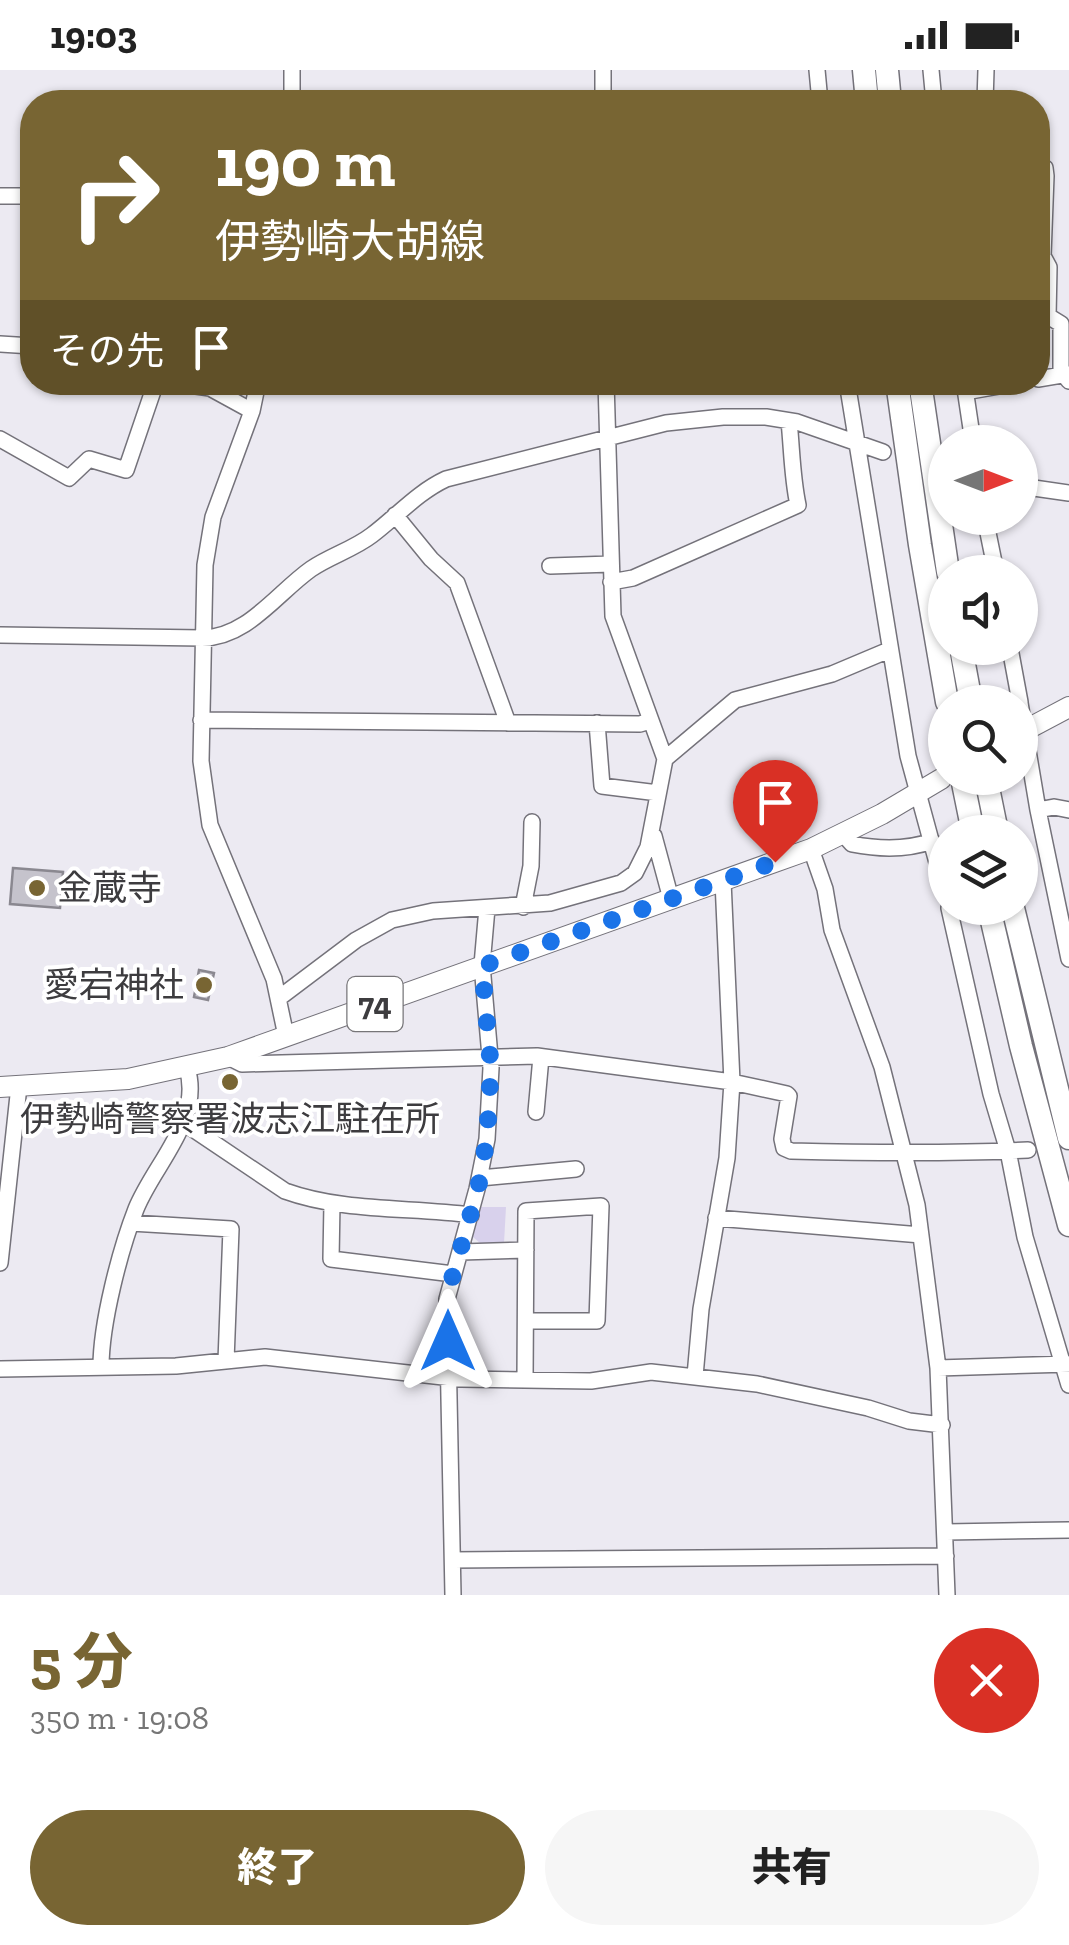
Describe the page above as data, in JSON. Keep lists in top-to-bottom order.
{
  "streets": {
    "main road": ["74"]
  },
  "places": ["金蔵寺", "愛宕神社", "伊勢崎警察署波志江駐在所"],
  "north": "right",
  "page": {
    "status": "19:03",
    "turn": ["190 m", "伊勢崎大胡線"],
    "then": "その先",
    "heading": ["5 分", "350 m · 19:08"],
    "buttons": ["終了", "共有"]
  }
}
